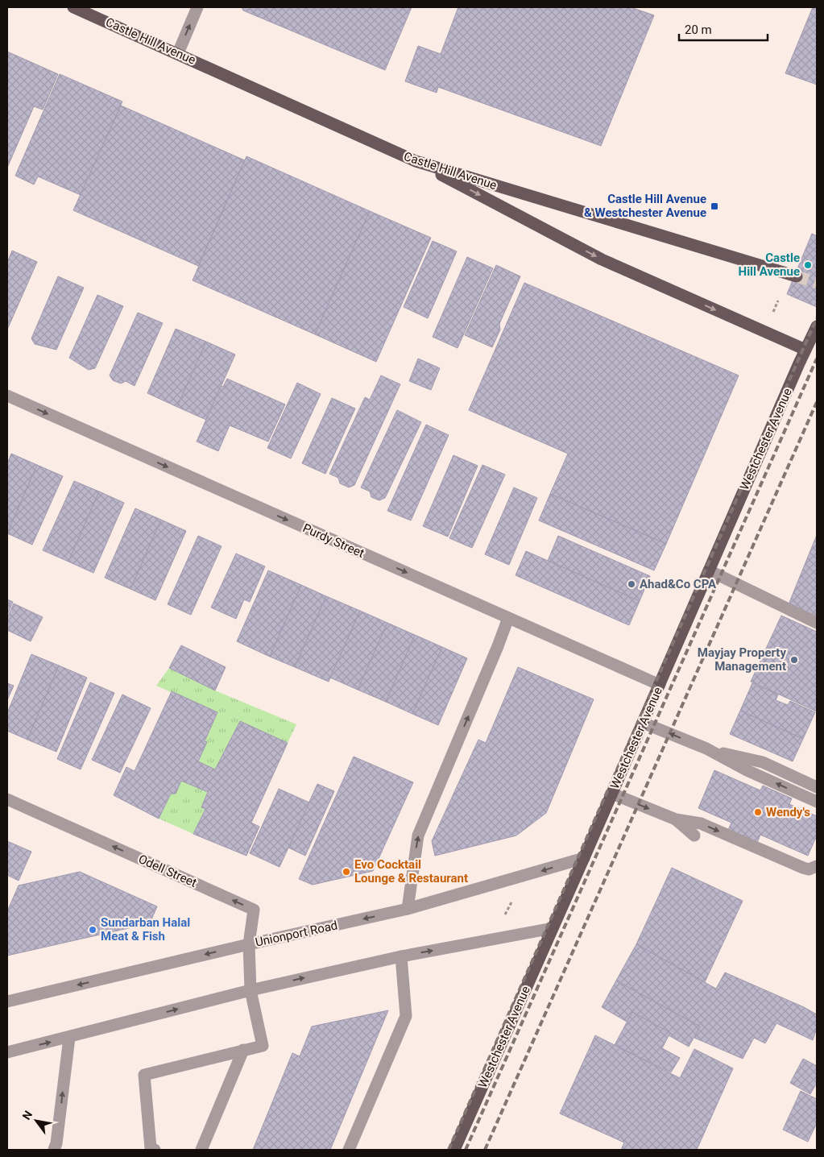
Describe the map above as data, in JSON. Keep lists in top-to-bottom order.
{
  "streets": {
    "main road": ["Castle Hill Avenue", "Westchester Avenue"],
    "street": ["Purdy Street", "Odell Street", "Unionport Road"]
  },
  "crossings": [
    ["Westchester Avenue", "Purdy Street"],
    ["Westchester Avenue", "Unionport Road"],
    ["Odell Street", "Unionport Road"]
  ],
  "one_way": ["Purdy Street", "Odell Street"],
  "places": {
    "transit": ["Castle Hill Avenue & Westchester Avenue"],
    "other": [
      "Castle Hill Avenue",
      "Ahad&Co CPA",
      "Mayjay Property Management",
      "Wendy's",
      "Evo Cocktail Lounge & Restaurant",
      "Sundarban Halal Meat & Fish"
    ]
  },
  "scale_bar": "20 m",
  "north": "top left"
}
